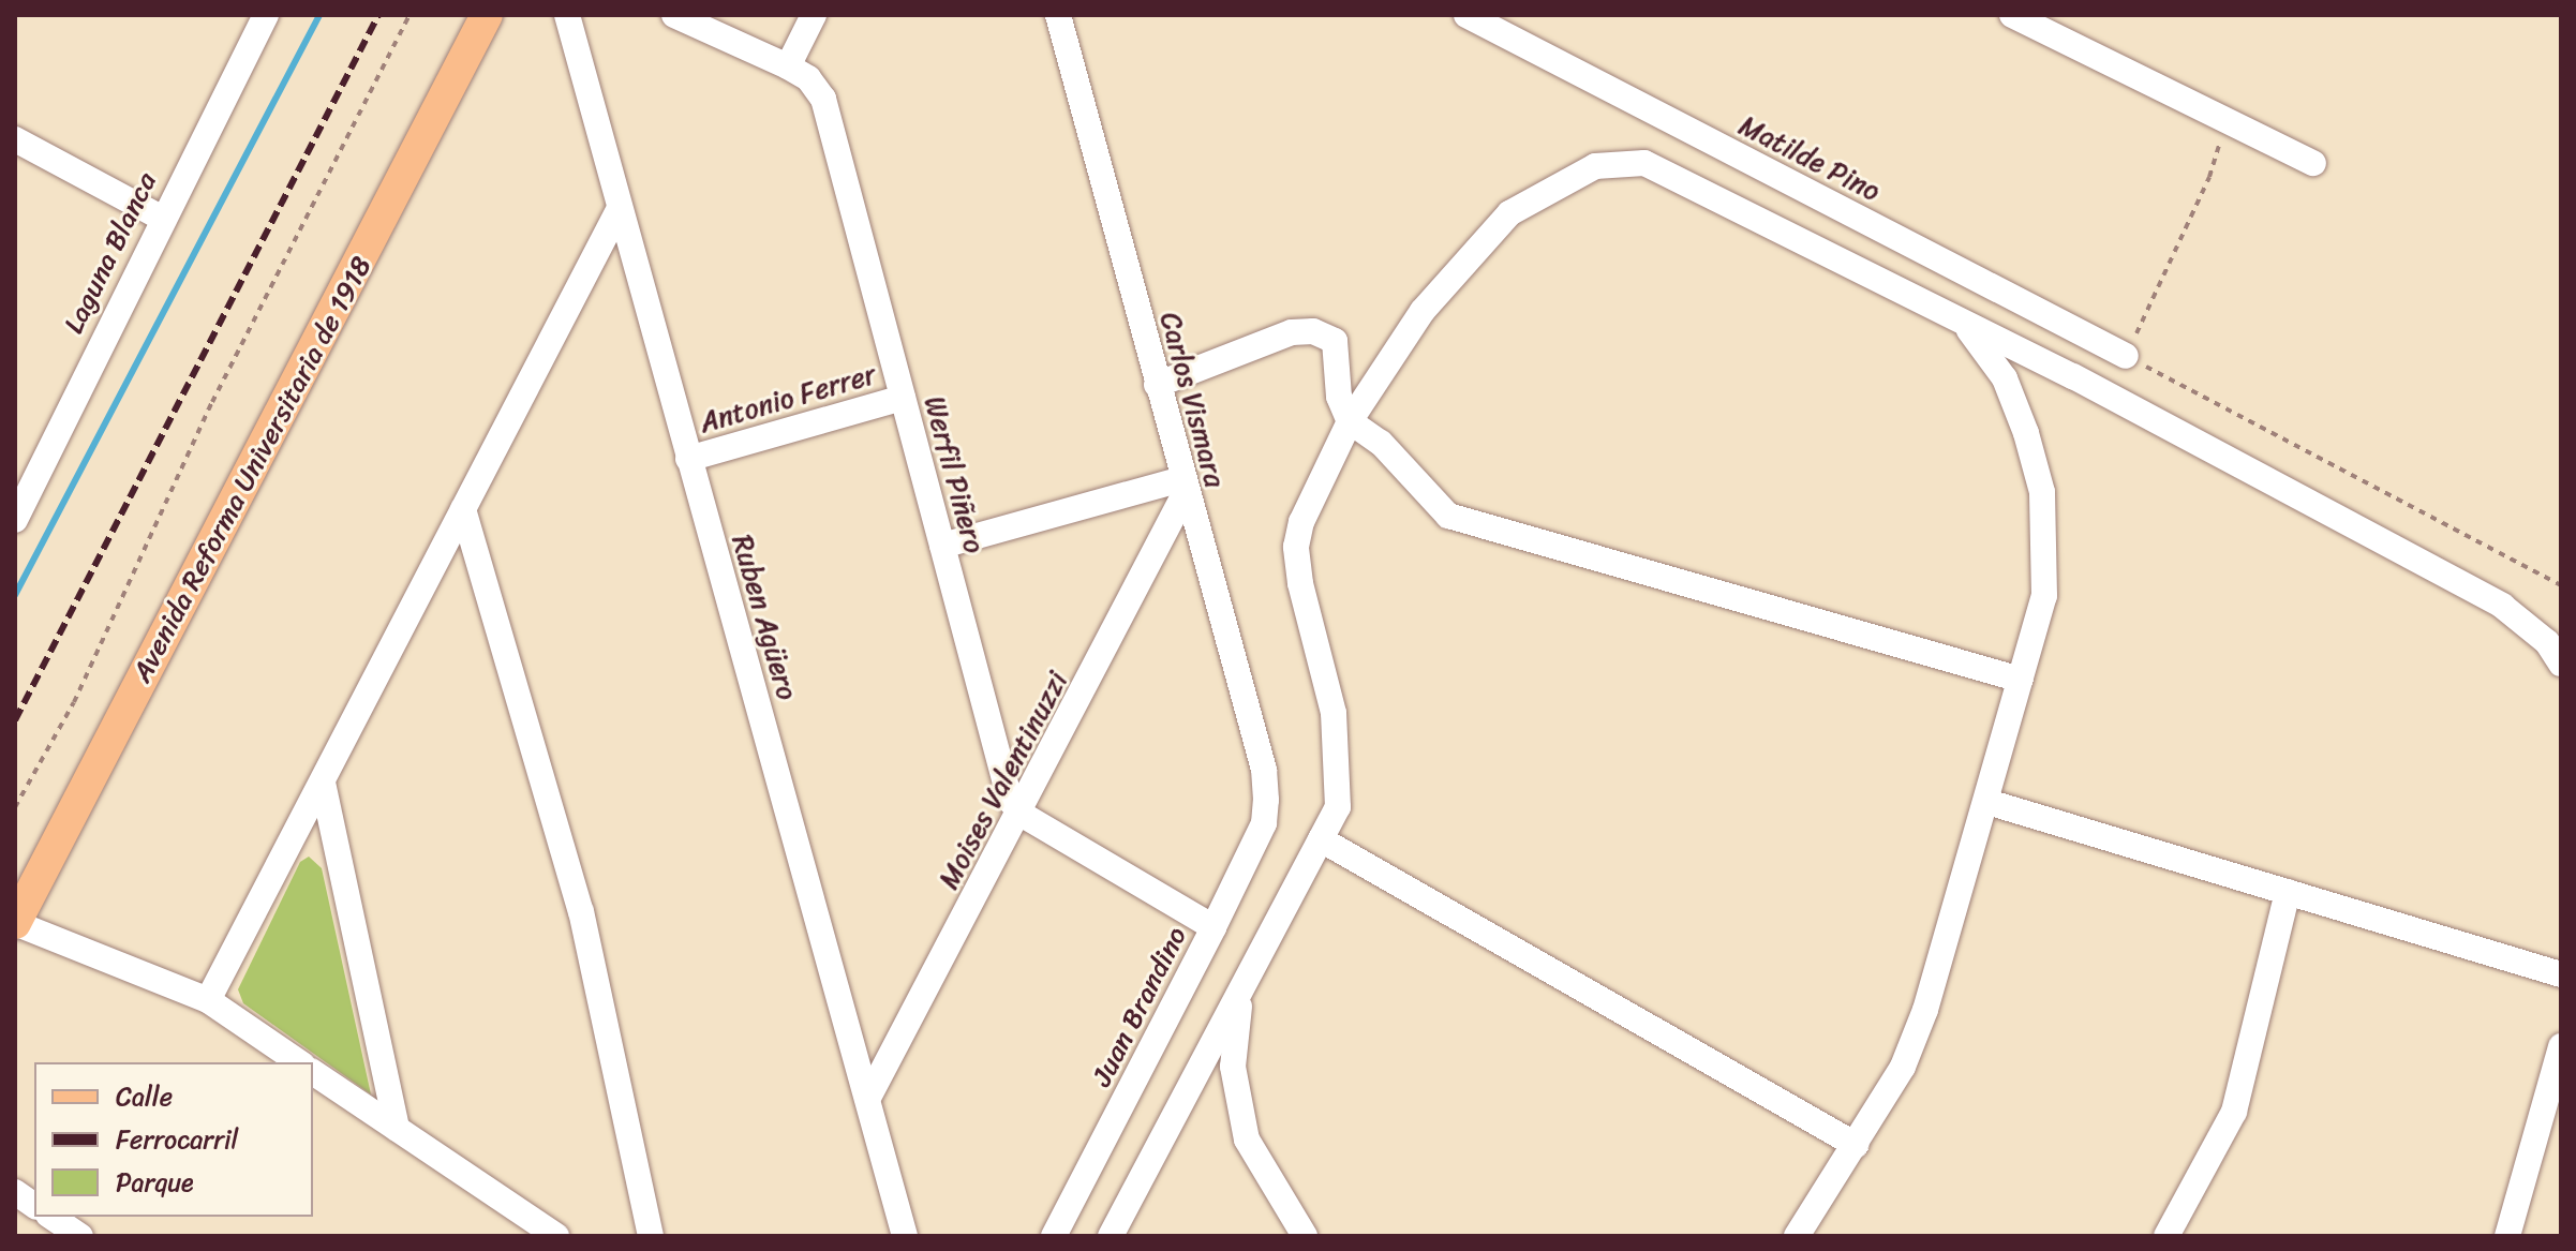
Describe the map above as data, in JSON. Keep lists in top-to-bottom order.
{
  "streets": {
    "main road": ["Avenida Reforma Universitaria de 1918"],
    "street": [
      "Matilde Pino",
      "Laguna Blanca",
      "Antonio Ferrer",
      "Carlos Vismara",
      "Werfil Piñero",
      "Ruben Agüero",
      "Moises Valentinuzzi",
      "Juan Brandino"
    ]
  },
  "crossings": [
    ["Antonio Ferrer", "Werfil Piñero"],
    ["Antonio Ferrer", "Ruben Agüero"],
    ["Carlos Vismara", "Moises Valentinuzzi"],
    ["Carlos Vismara", "Juan Brandino"],
    ["Werfil Piñero", "Moises Valentinuzzi"],
    ["Ruben Agüero", "Moises Valentinuzzi"]
  ],
  "legend": ["Calle", "Ferrocarril", "Parque"]
}
